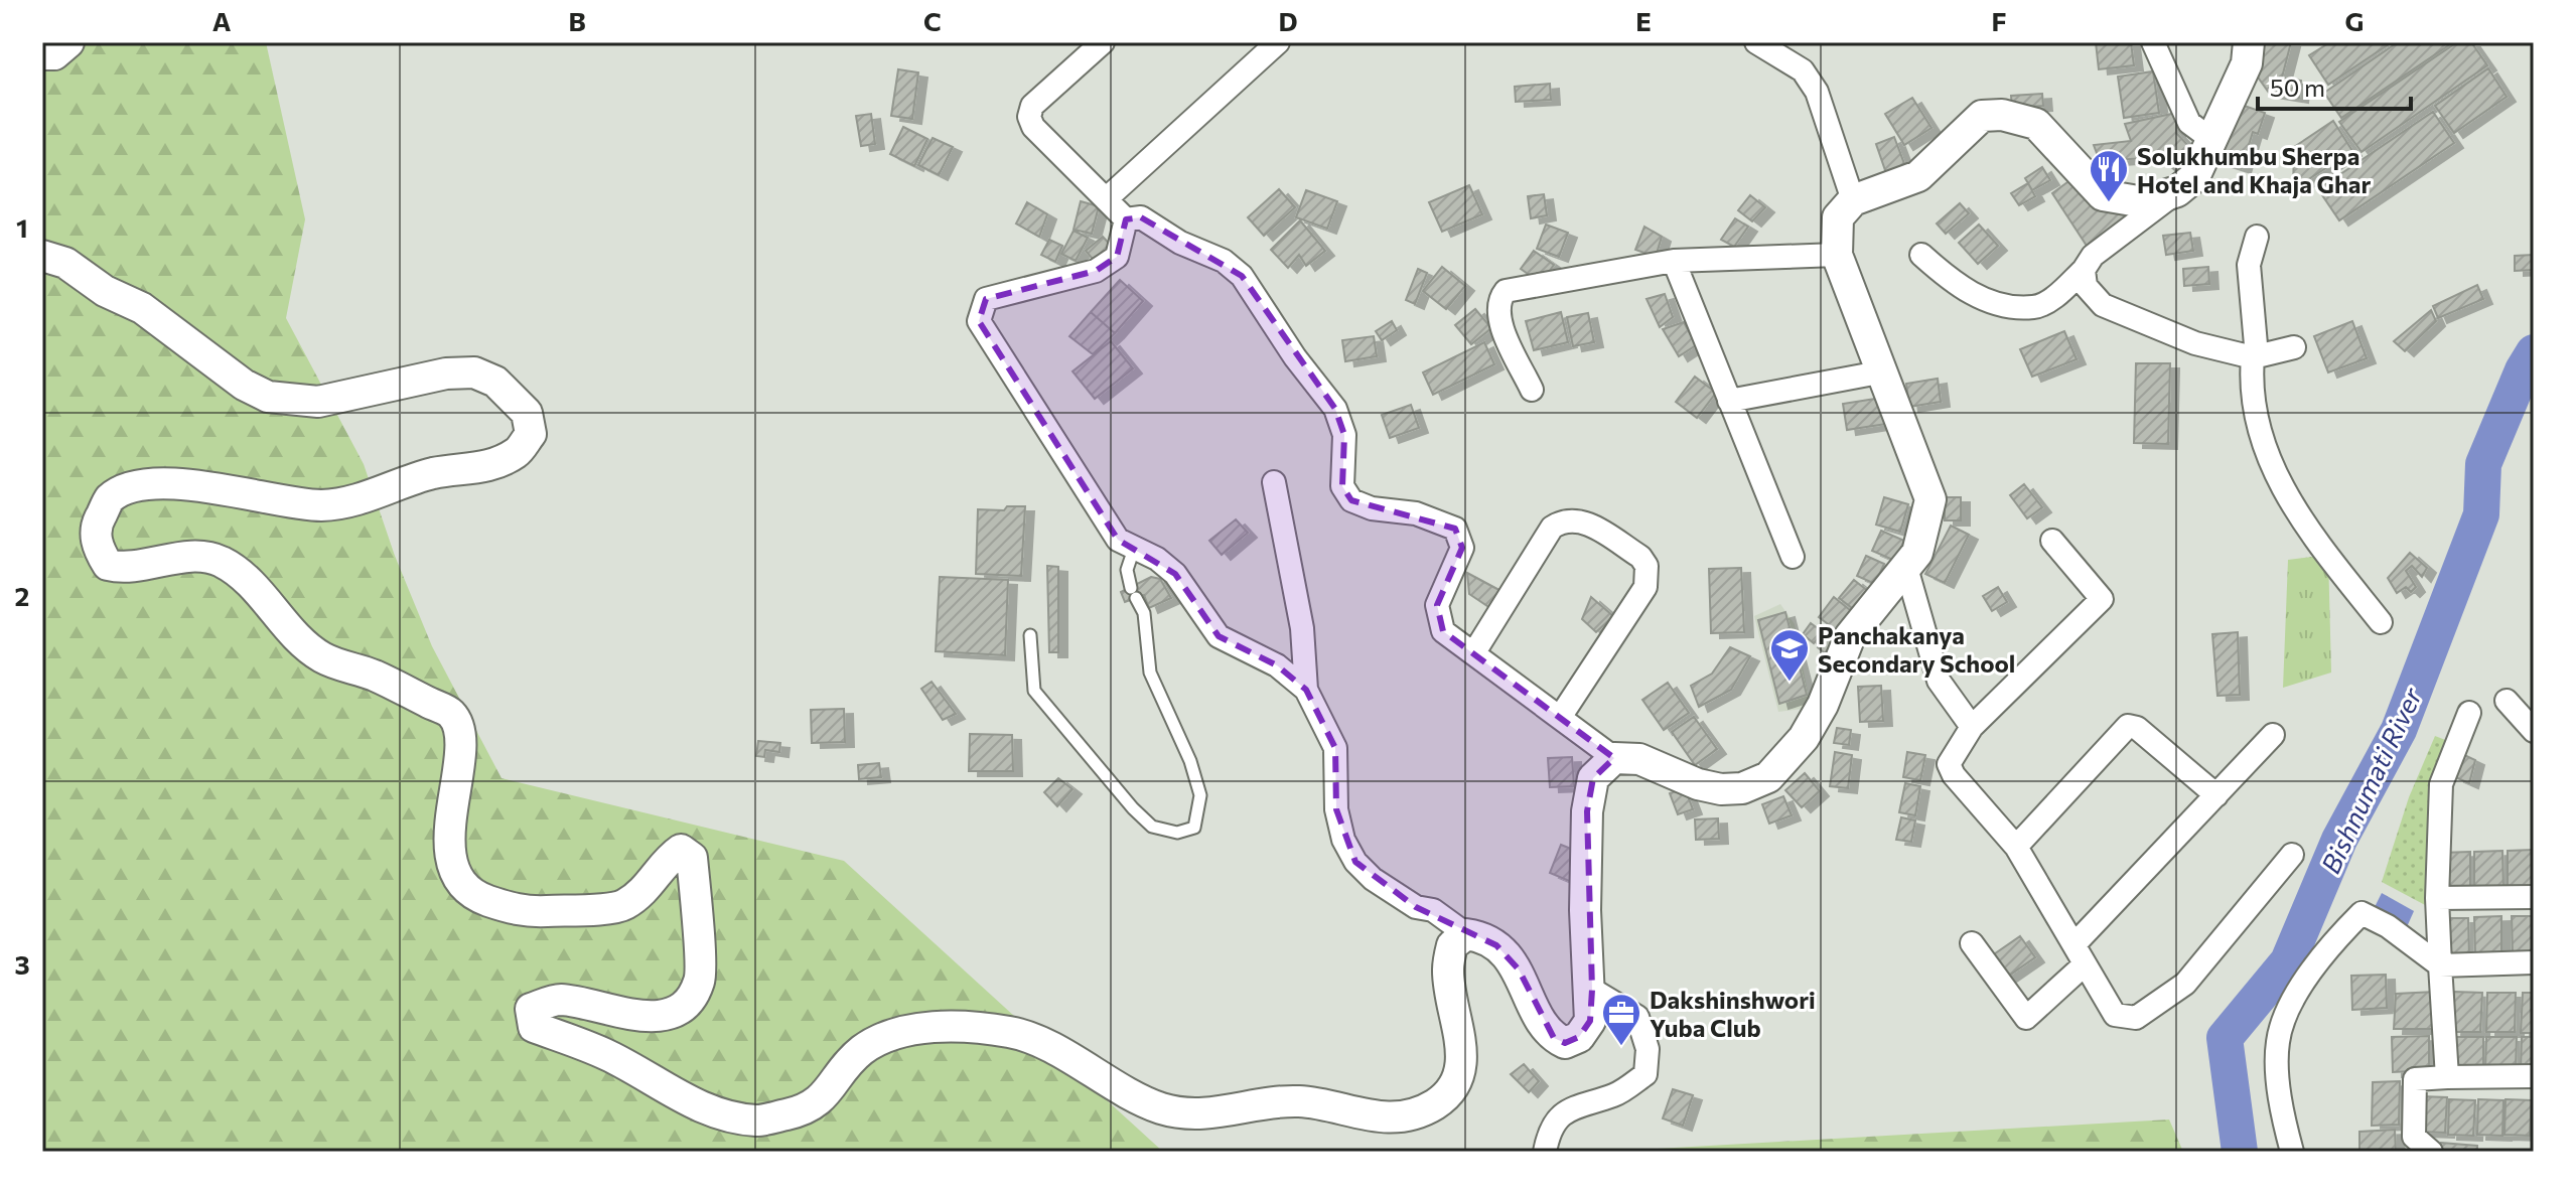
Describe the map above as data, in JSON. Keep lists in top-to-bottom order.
{
  "water": ["Bishnumati River"],
  "places": {
    "restaurant": ["Solukhumbu Sherpa Hotel and Khaja Ghar"],
    "school or university": ["Panchakanya Secondary School"],
    "office": ["Dakshinshwori Yuba Club"]
  },
  "scale_bar": "50 m",
  "grid": {
    "columns": [
      "A",
      "B",
      "C",
      "D",
      "E",
      "F",
      "G"
    ],
    "rows": ["1", "2", "3"]
  }
}
